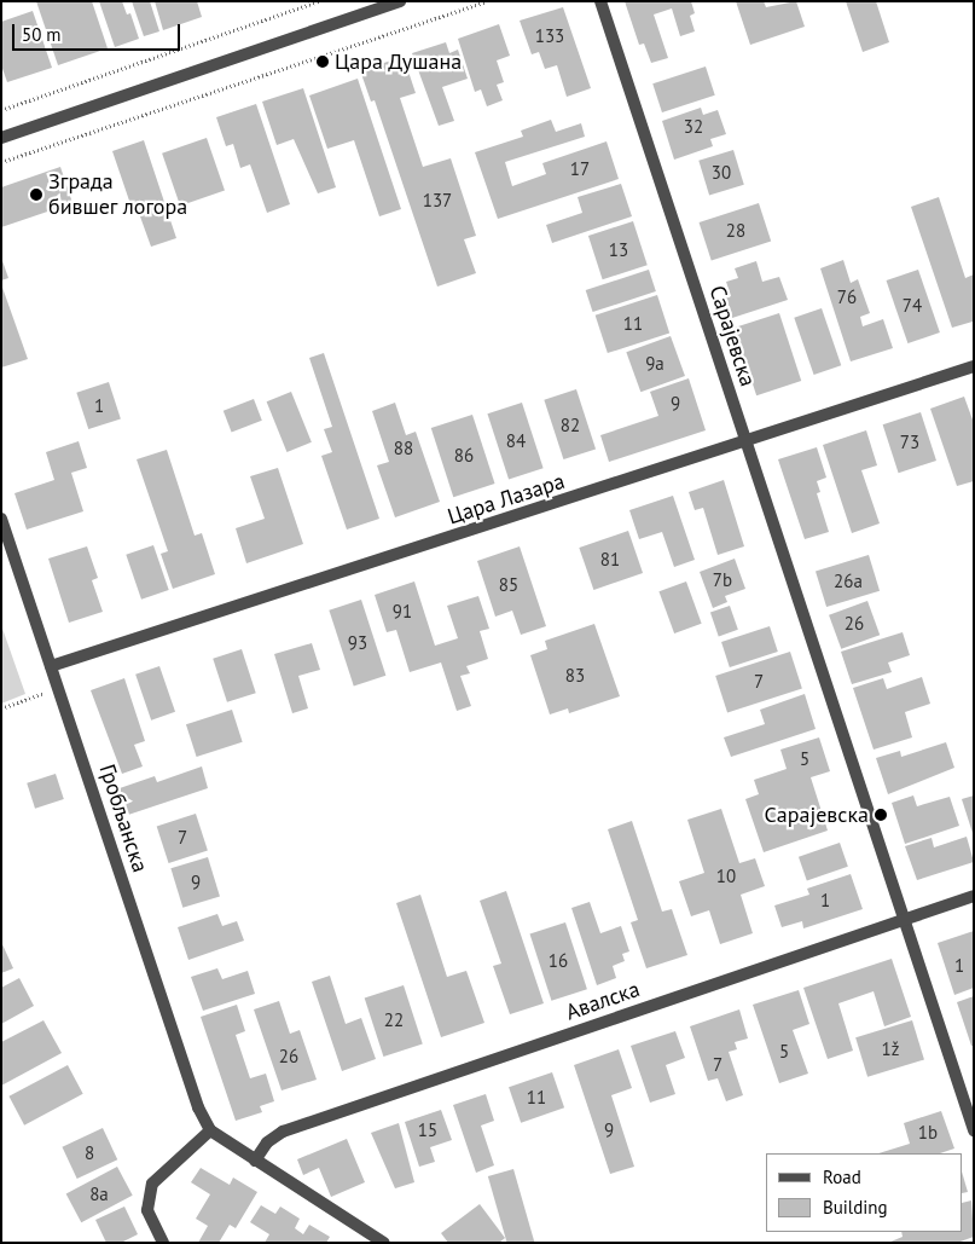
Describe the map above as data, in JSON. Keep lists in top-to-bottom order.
{
  "streets": {
    "street": [
      "Сарајевска",
      "Цара Лазара",
      "Гробљанска",
      "Авалска"
    ]
  },
  "crossings": [
    ["Сарајевска", "Цара Лазара"],
    ["Сарајевска", "Авалска"],
    ["Цара Лазара", "Гробљанска"],
    ["Гробљанска", "Авалска"]
  ],
  "places": ["Цара Душана", "Зграда бившег логора", "Сарајевска"],
  "house_numbers": [
    "133",
    "32",
    "17",
    "30",
    "137",
    "28",
    "13",
    "76",
    "74",
    "11",
    "9a",
    "9",
    "1",
    "82",
    "84",
    "73",
    "88",
    "86",
    "81",
    "7b",
    "26a",
    "85",
    "91",
    "26",
    "93",
    "83",
    "7",
    "5",
    "7",
    "10",
    "9",
    "1",
    "16",
    "1",
    "22",
    "1ž",
    "5",
    "26",
    "7",
    "11",
    "15",
    "9",
    "1b",
    "8",
    "8a"
  ],
  "legend": ["Road", "Building"],
  "scale_bar": "50 m"
}
